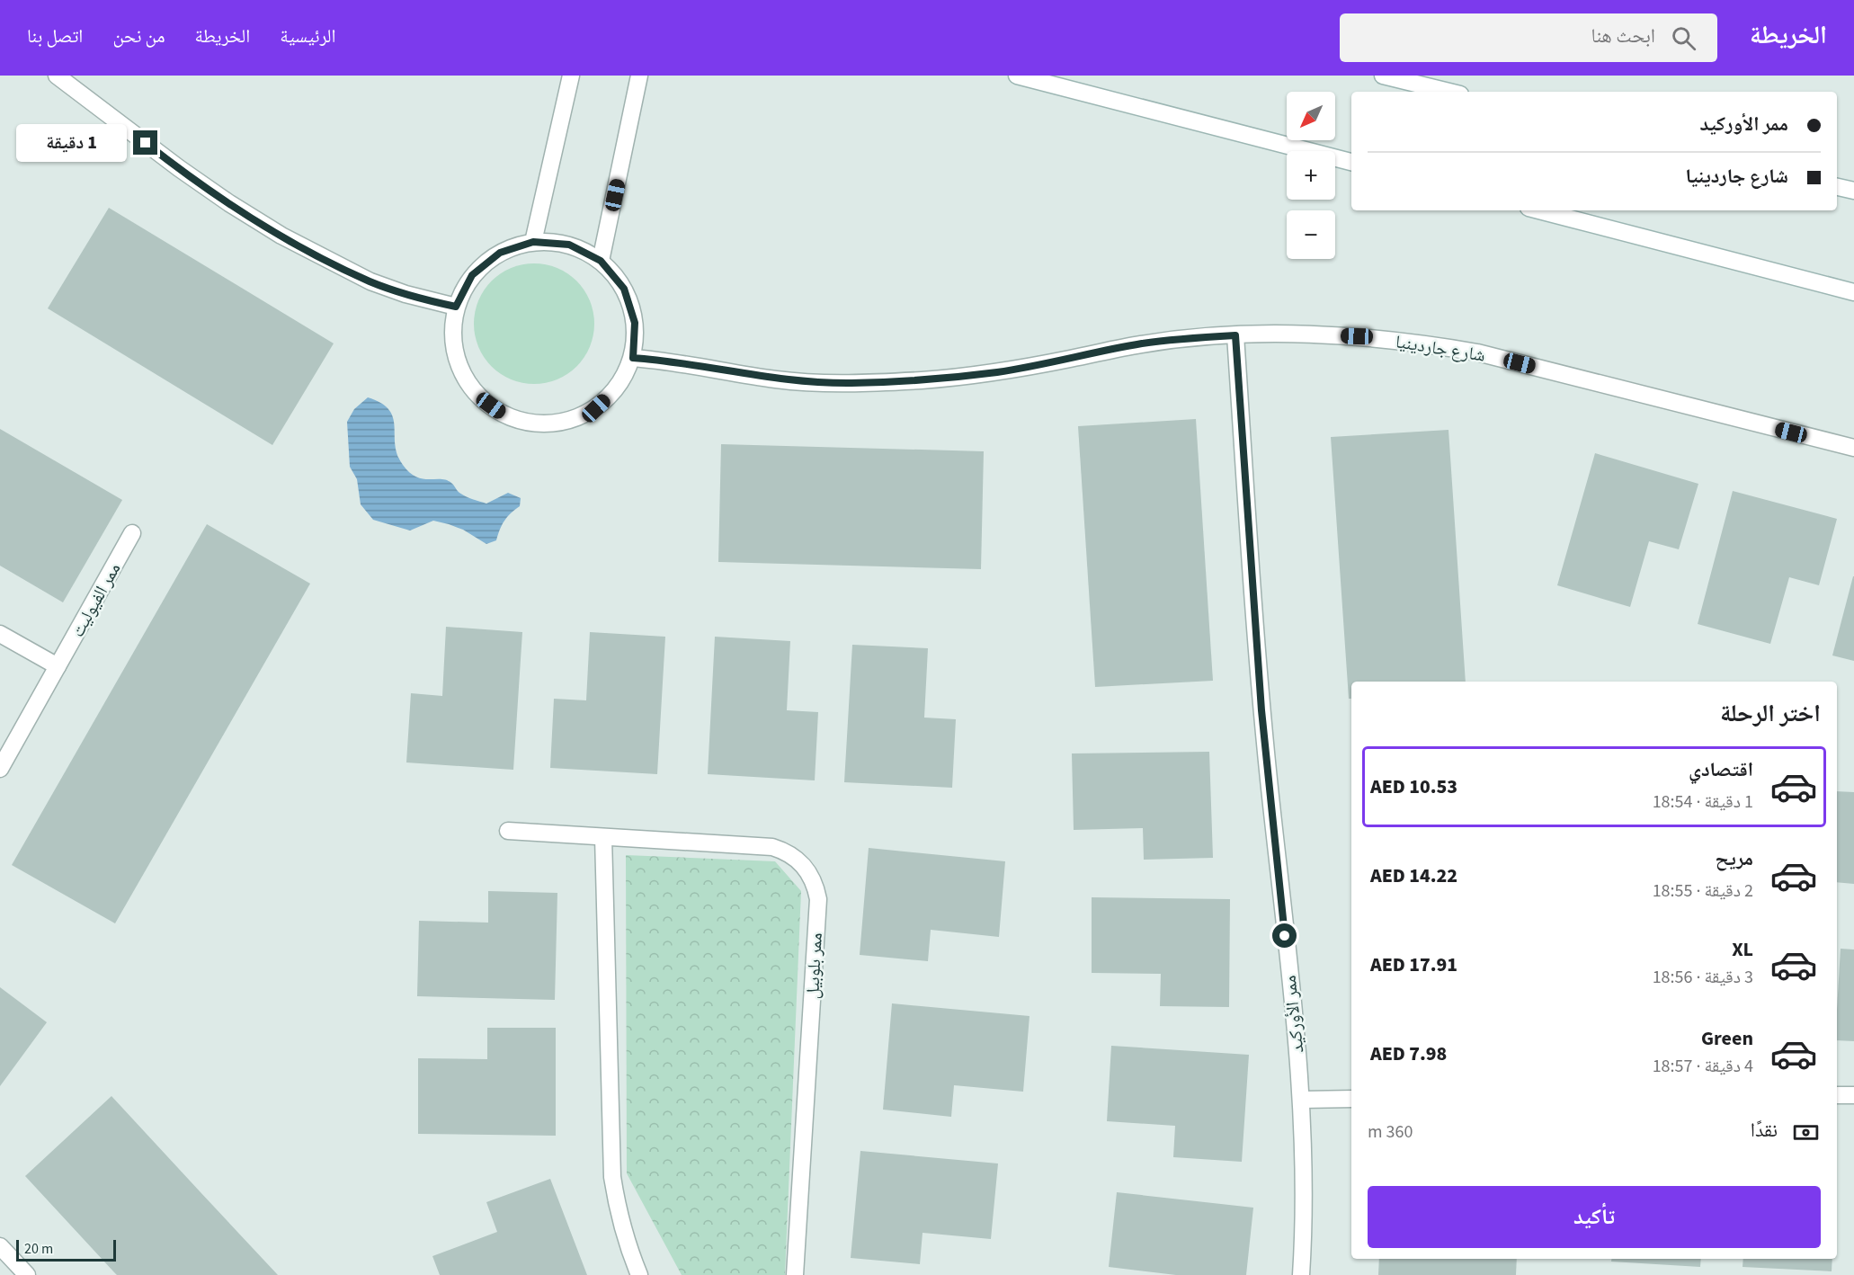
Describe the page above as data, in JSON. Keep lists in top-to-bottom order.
{
  "streets": {
    "street": [
      "شارع جاردينيا",
      "ممر الفيوليت",
      "ممر بلوبيل",
      "ممر الأوركيد"
    ]
  },
  "crossings": [
    ["شارع جاردينيا", "ممر الأوركيد"]
  ],
  "scale_bar": "20 m",
  "north": "bottom left",
  "page": {
    "header": "الخريطة",
    "search": "ابحث هنا",
    "nav": [
      "الرئيسية",
      "الخريطة",
      "من نحن",
      "اتصل بنا"
    ],
    "map_buttons": ["+", "−"],
    "banner": ["ممر الأوركيد", "شارع جاردينيا"],
    "bubble": "1 دقيقة",
    "heading": "اختر الرحلة",
    "list": [
      {
        "name": "اقتصادي",
        "note": "1 دقيقة · 18:54",
        "value": "AED 10.53"
      },
      {
        "name": "مريح",
        "note": "2 دقيقة · 18:55",
        "value": "AED 14.22"
      },
      {
        "name": "XL",
        "note": "3 دقيقة · 18:56",
        "value": "AED 17.91"
      },
      {
        "name": "Green",
        "note": "4 دقيقة · 18:57",
        "value": "AED 7.98"
      }
    ],
    "pay": ["نقدًا", "360 m"],
    "buttons": "تأكيد",
    "scale": "20 m"
  }
}
